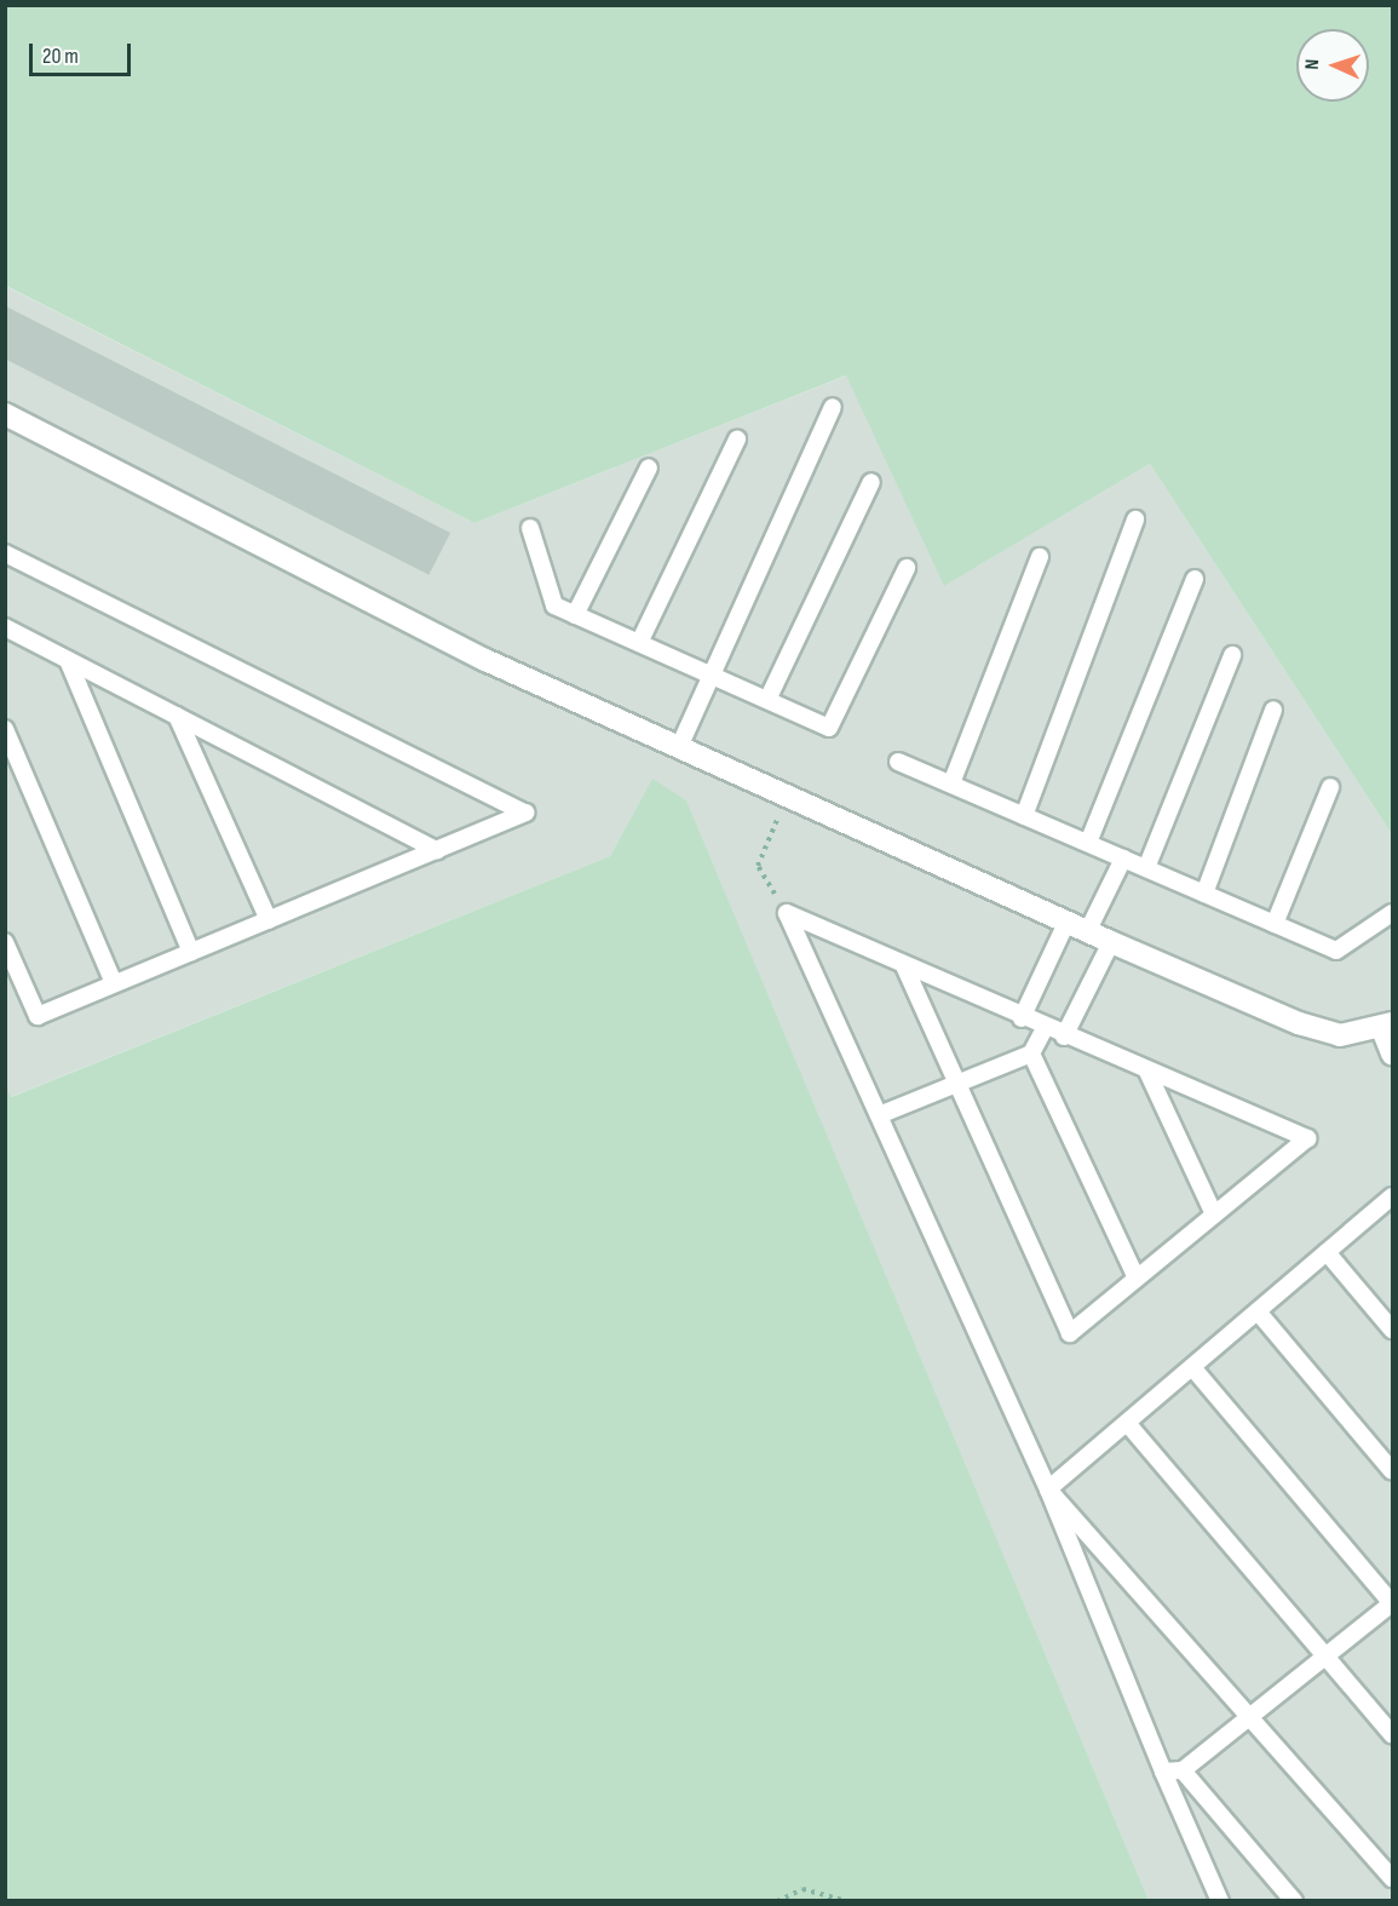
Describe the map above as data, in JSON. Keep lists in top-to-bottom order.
{
  "scale_bar": "20 m",
  "north": "left"
}
